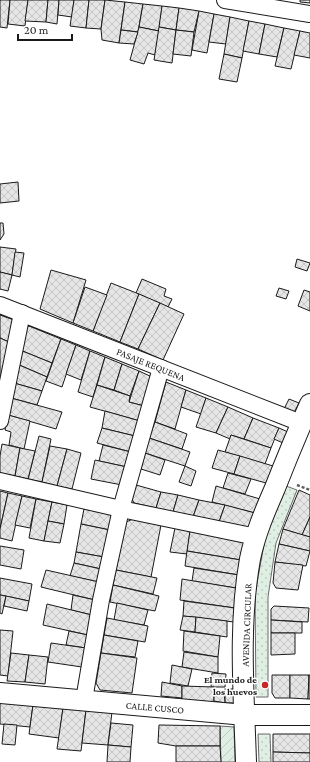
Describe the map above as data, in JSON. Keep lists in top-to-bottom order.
{
  "streets": {
    "street": ["PASAJE REQUENA", "AVENIDA CIRCULAR", "CALLE CUSCO"]
  },
  "crossings": [
    ["PASAJE REQUENA", "AVENIDA CIRCULAR"],
    ["AVENIDA CIRCULAR", "CALLE CUSCO"]
  ],
  "places": ["El mundo de los huevos"],
  "scale_bar": "20 m"
}
